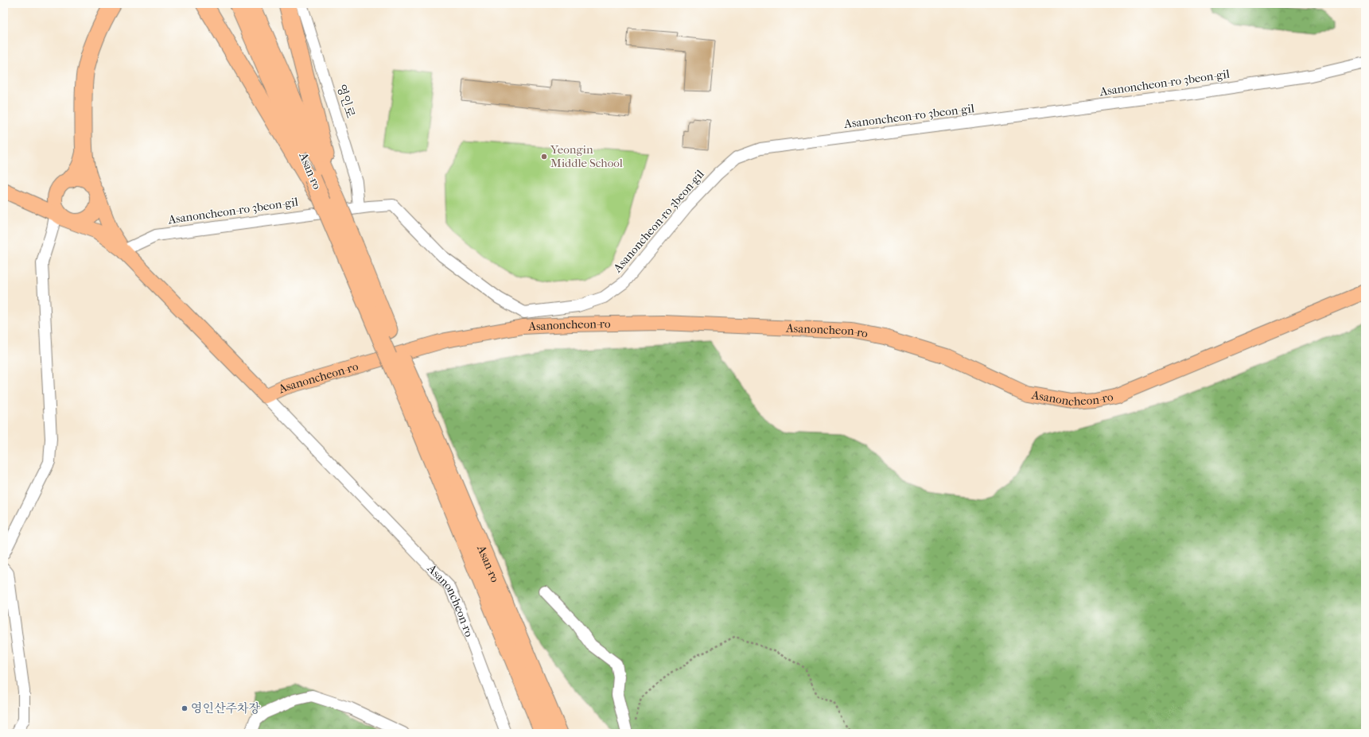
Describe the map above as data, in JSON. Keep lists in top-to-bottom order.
{
  "streets": {
    "highway": ["Asan-ro"],
    "main road": ["Asanoncheon-ro"],
    "street": ["Asanoncheon-ro 3beon-gil", "영인로"]
  },
  "crossings": [
    ["Asanoncheon-ro 3beon-gil", "영인로"],
    ["Asanoncheon-ro 3beon-gil", "Asanoncheon-ro"]
  ],
  "places": ["Yeongin Middle School", "영인산주차장"]
}
